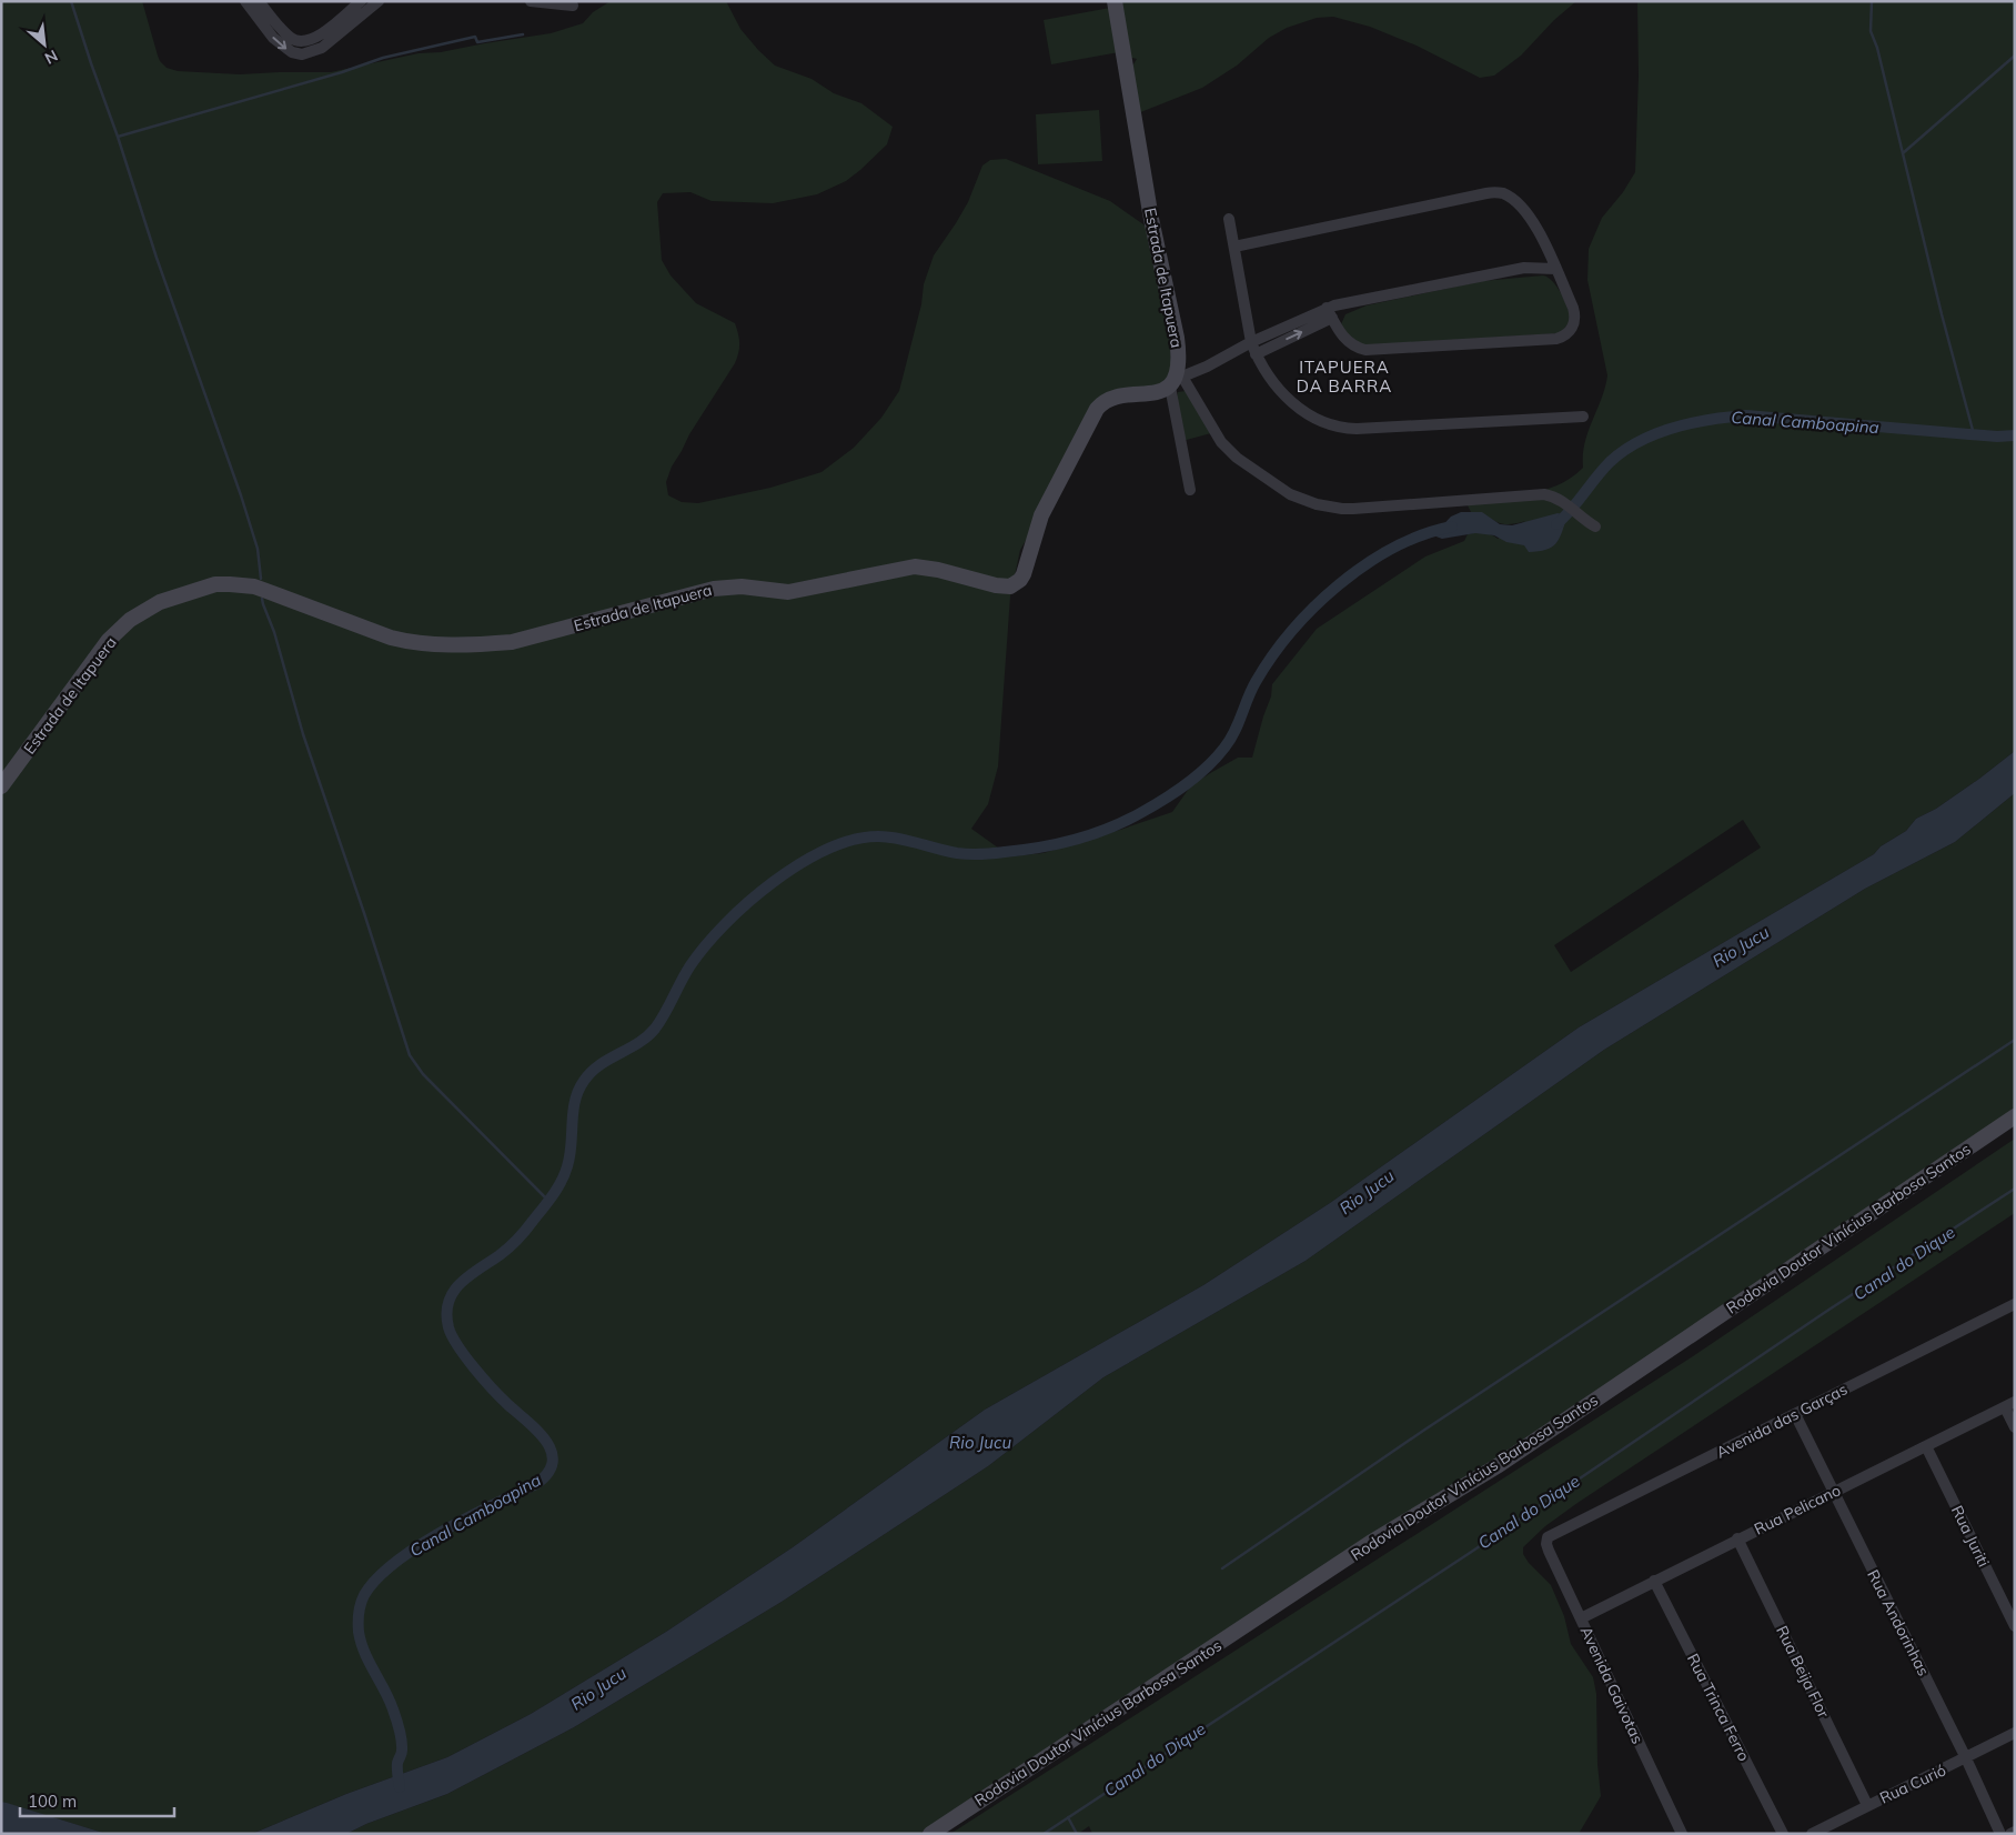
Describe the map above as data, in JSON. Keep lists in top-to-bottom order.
{
  "streets": {
    "street": [
      "Estrada de Itapuera",
      "Rodovia Doutor Vinícius Barbosa Santos",
      "Avenida das Garças",
      "Rua Pelicano",
      "Rua Juriti",
      "Rua Andorinhas",
      "Rua Beija Flor",
      "Avenida Gaivotas",
      "Rua Trinca Ferro",
      "Rua Curió"
    ]
  },
  "crossings": [
    ["Avenida das Garças", "Rua Andorinhas"],
    ["Avenida das Garças", "Avenida Gaivotas"],
    ["Rua Pelicano", "Rua Juriti"],
    ["Rua Pelicano", "Rua Andorinhas"],
    ["Rua Pelicano", "Rua Beija Flor"],
    ["Rua Pelicano", "Avenida Gaivotas"],
    ["Rua Pelicano", "Rua Trinca Ferro"],
    ["Rua Andorinhas", "Rua Curió"],
    ["Rua Beija Flor", "Rua Curió"]
  ],
  "districts": ["ITAPUERA DA BARRA"],
  "water": ["Canal Camboapina", "Rio Jucu", "Canal do Dique"],
  "scale_bar": "100 m",
  "north": "bottom right"
}
